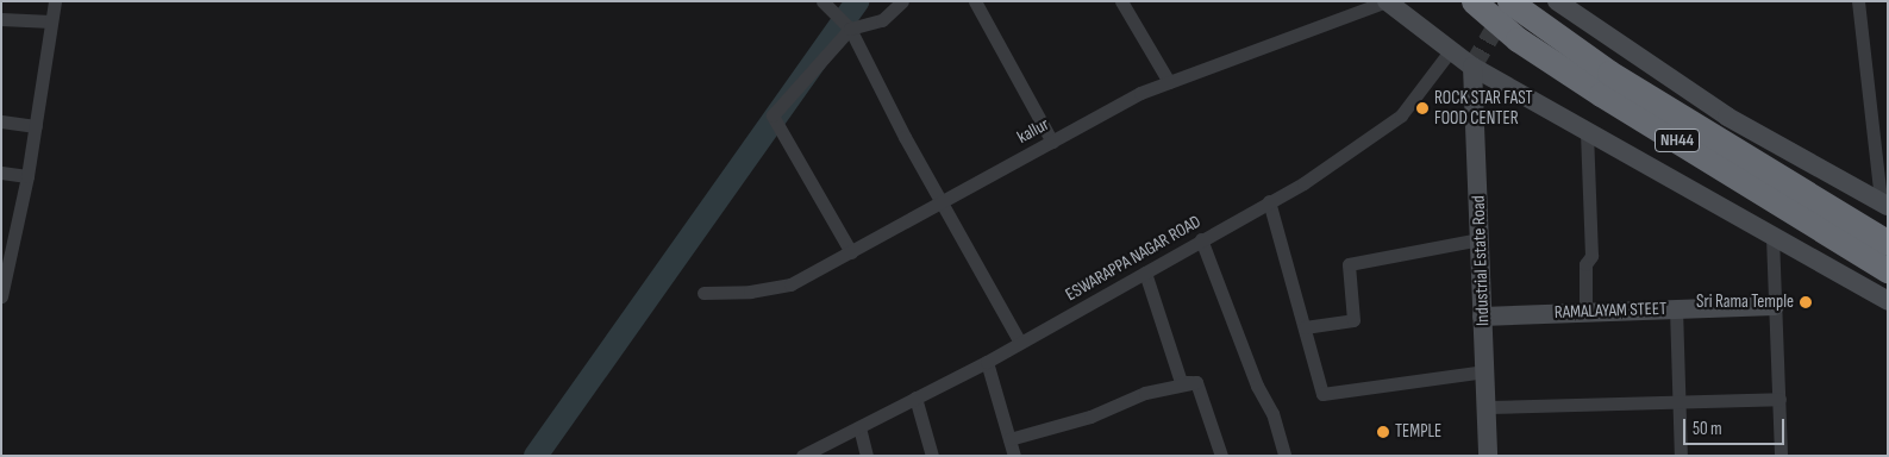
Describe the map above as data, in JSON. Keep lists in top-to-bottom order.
{
  "streets": {
    "highway": ["NH44"],
    "street": [
      "kallur",
      "ESWARAPPA NAGAR ROAD",
      "Industrial Estate Road",
      "RAMALAYAM STEET"
    ]
  },
  "crossings": [
    ["Industrial Estate Road", "RAMALAYAM STEET"]
  ],
  "places": ["ROCK STAR FAST FOOD CENTER", "Sri Rama Temple", "TEMPLE"],
  "scale_bar": "50 m"
}
